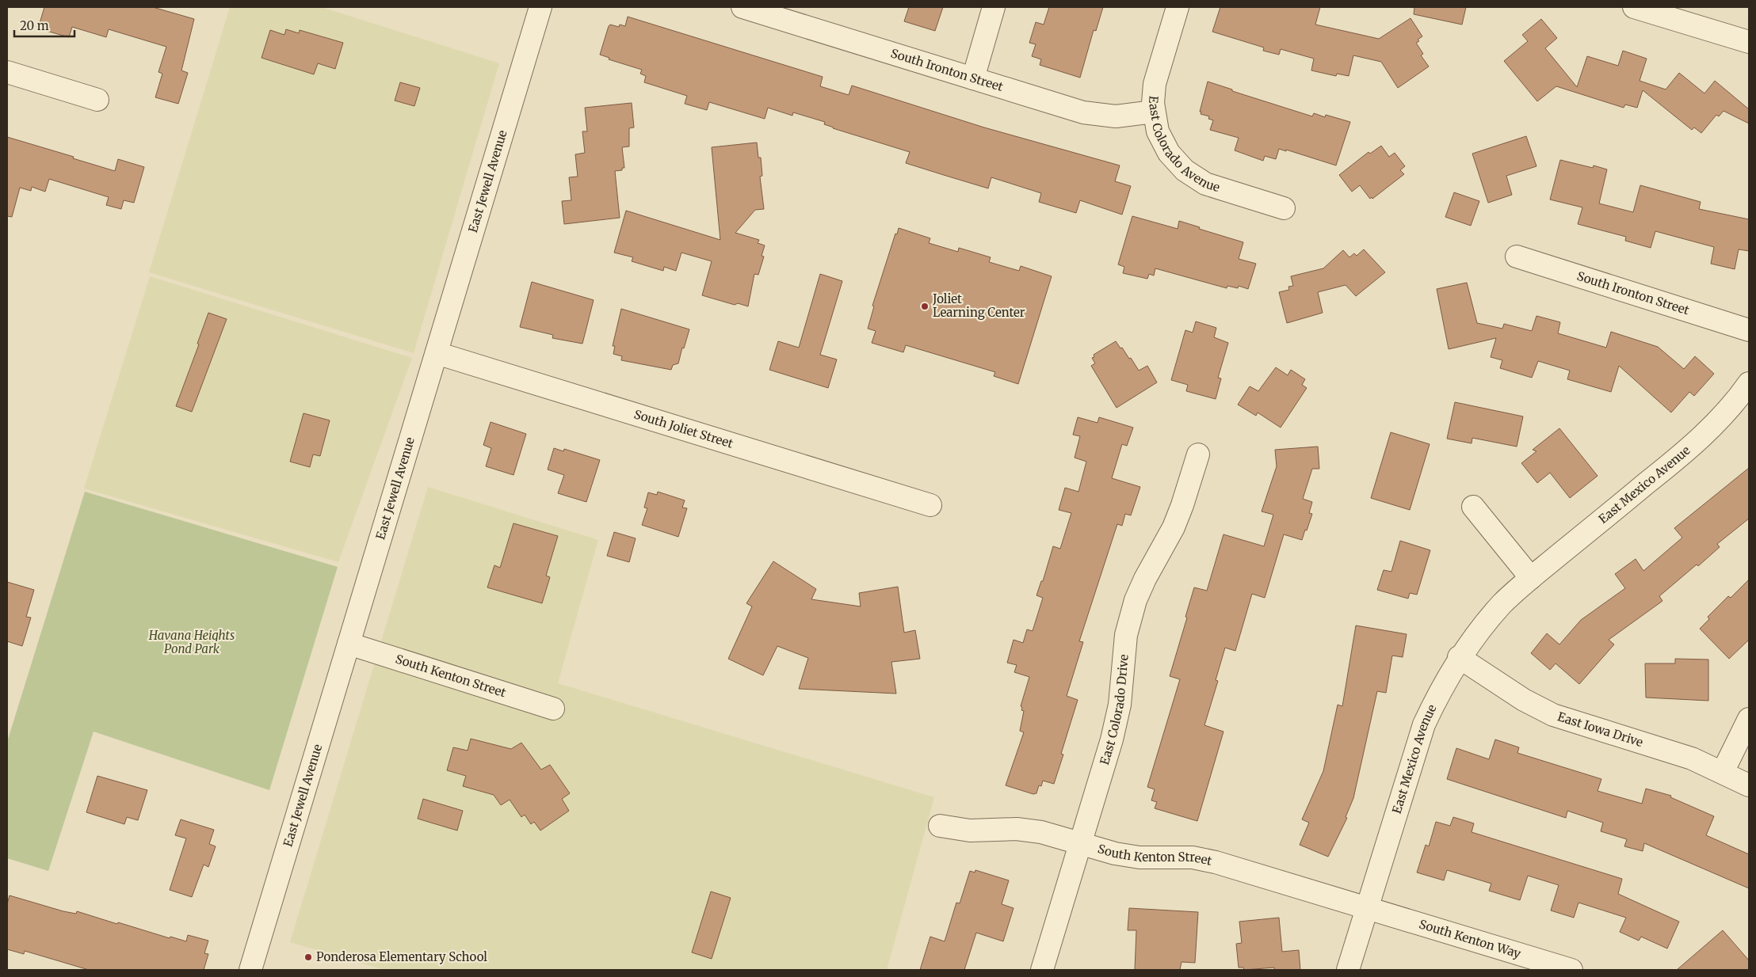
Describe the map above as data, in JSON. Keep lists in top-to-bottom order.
{
  "streets": {
    "street": [
      "South Ironton Street",
      "East Colorado Avenue",
      "East Jewell Avenue",
      "South Joliet Street",
      "East Mexico Avenue",
      "South Kenton Street",
      "East Colorado Drive",
      "East Iowa Drive",
      "South Kenton Way"
    ]
  },
  "crossings": [
    ["South Ironton Street", "East Colorado Avenue"],
    ["East Jewell Avenue", "South Joliet Street"],
    ["East Jewell Avenue", "South Kenton Street"],
    ["East Mexico Avenue", "South Kenton Street"],
    ["East Mexico Avenue", "East Iowa Drive"],
    ["East Mexico Avenue", "South Kenton Way"],
    ["South Kenton Street", "East Colorado Drive"],
    ["South Kenton Street", "South Kenton Way"]
  ],
  "parks": ["Havana Heights Pond Park"],
  "places": ["Joliet Learning Center", "Ponderosa Elementary School"],
  "scale_bar": "20 m"
}
